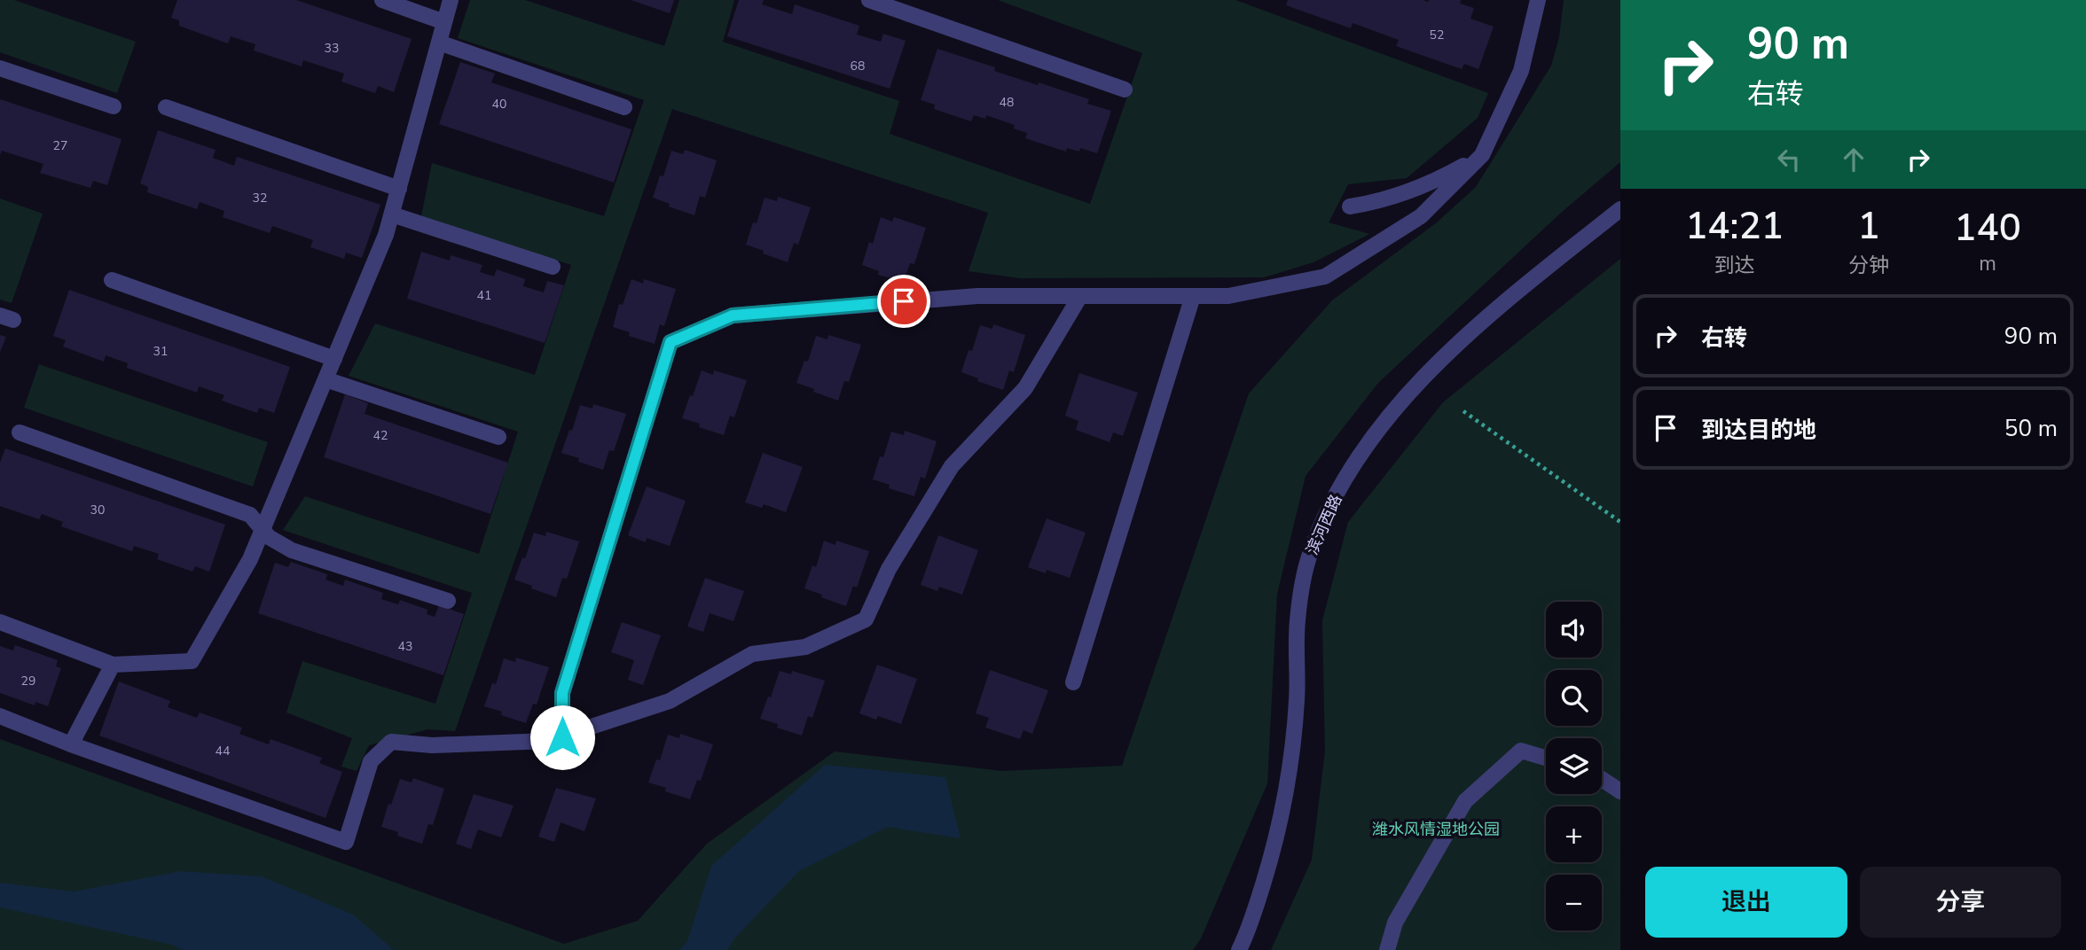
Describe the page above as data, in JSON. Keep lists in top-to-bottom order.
{
  "streets": {
    "street": ["滨河西路"]
  },
  "parks": ["潍水风情湿地公园"],
  "house_numbers": [
    "52",
    "33",
    "68",
    "48",
    "40",
    "27",
    "32",
    "41",
    "31",
    "42",
    "30",
    "43",
    "29",
    "44"
  ],
  "page": {
    "turn": ["90 m", "右转"],
    "eta": [
      "14:21",
      "到达",
      "1",
      "分钟",
      "140",
      "m"
    ],
    "list": [
      {
        "name": "右转",
        "value": "90 m"
      },
      {
        "name": "到达目的地",
        "value": "50 m"
      }
    ],
    "map_buttons": ["+", "−"],
    "buttons": ["退出", "分享"]
  }
}
